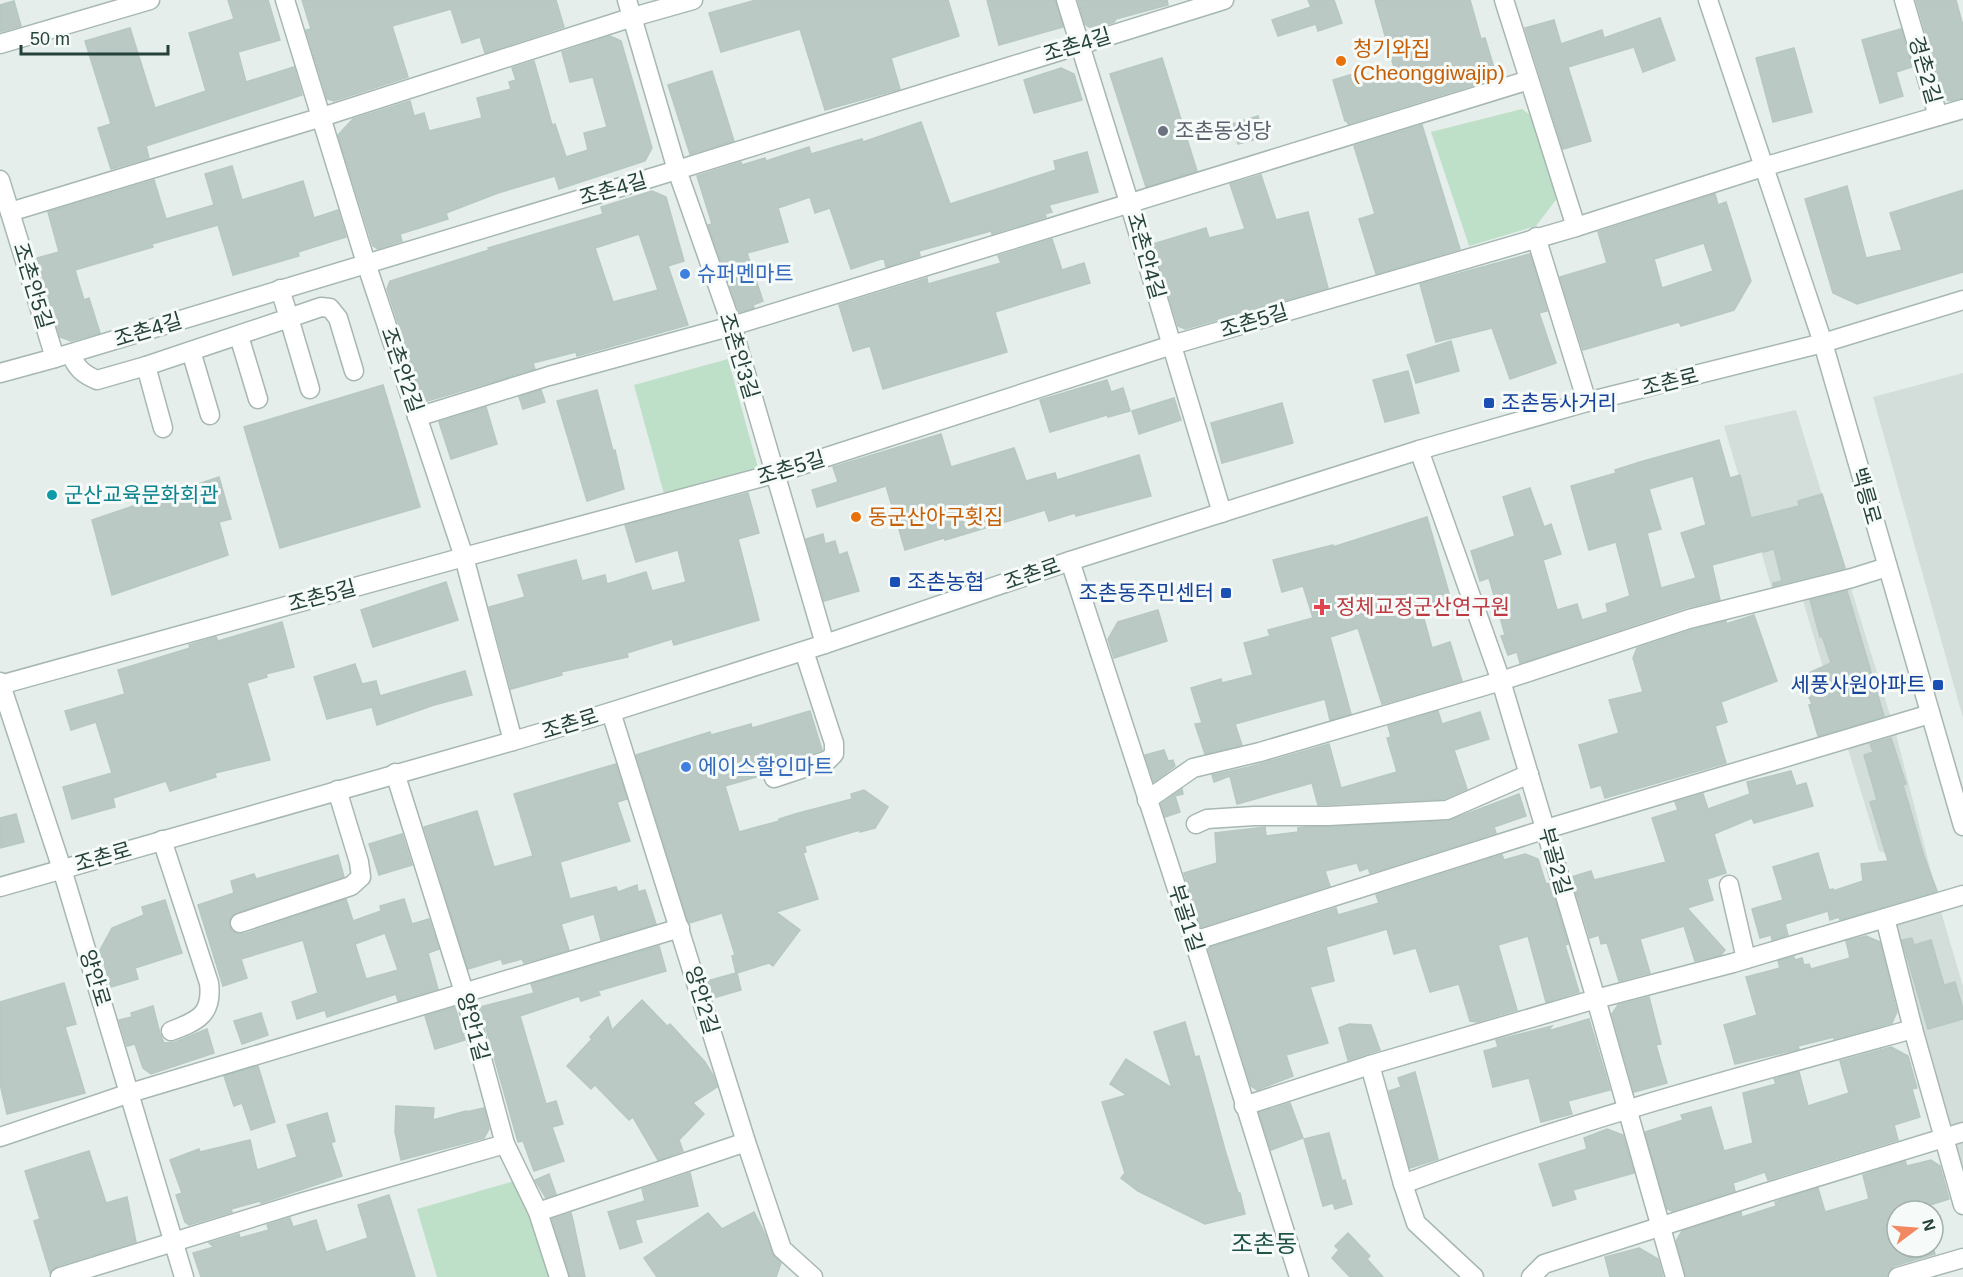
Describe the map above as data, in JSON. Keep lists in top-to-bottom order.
{
  "streets": {
    "street": [
      "조촌4길",
      "경촌2길",
      "조촌안4길",
      "조촌안5길",
      "조촌5길",
      "조촌안3길",
      "조촌안2길",
      "조촌로",
      "백릉로",
      "부골2길",
      "부골1길",
      "양안로",
      "양안2길",
      "양안1길"
    ]
  },
  "crossings": [
    ["조촌4길", "조촌안4길"],
    ["조촌4길", "조촌안5길"],
    ["조촌4길", "조촌안3길"],
    ["조촌4길", "조촌안2길"],
    ["조촌안4길", "조촌5길"],
    ["조촌안4길", "조촌로"],
    ["조촌5길", "조촌안3길"],
    ["조촌5길", "조촌안2길"],
    ["조촌5길", "백릉로"],
    ["조촌5길", "양안로"],
    ["조촌안3길", "조촌로"],
    ["조촌안2길", "조촌로"],
    ["조촌로", "백릉로"],
    ["조촌로", "부골2길"],
    ["조촌로", "부골1길"],
    ["조촌로", "양안로"],
    ["조촌로", "양안2길"],
    ["조촌로", "양안1길"]
  ],
  "districts": ["조촌동"],
  "places": {
    "other": [
      "청기와집 (Cheonggiwajip)",
      "조촌동성당",
      "슈퍼멘마트",
      "군산교육문화회관",
      "동군산아구횟집",
      "에이스할인마트"
    ],
    "transit": [
      "조촌동사거리",
      "조촌농협",
      "조촌동주민센터",
      "세풍사원아파트"
    ],
    "health": ["정체교정군산연구원"]
  },
  "scale_bar": "50 m",
  "north": "right"
}
